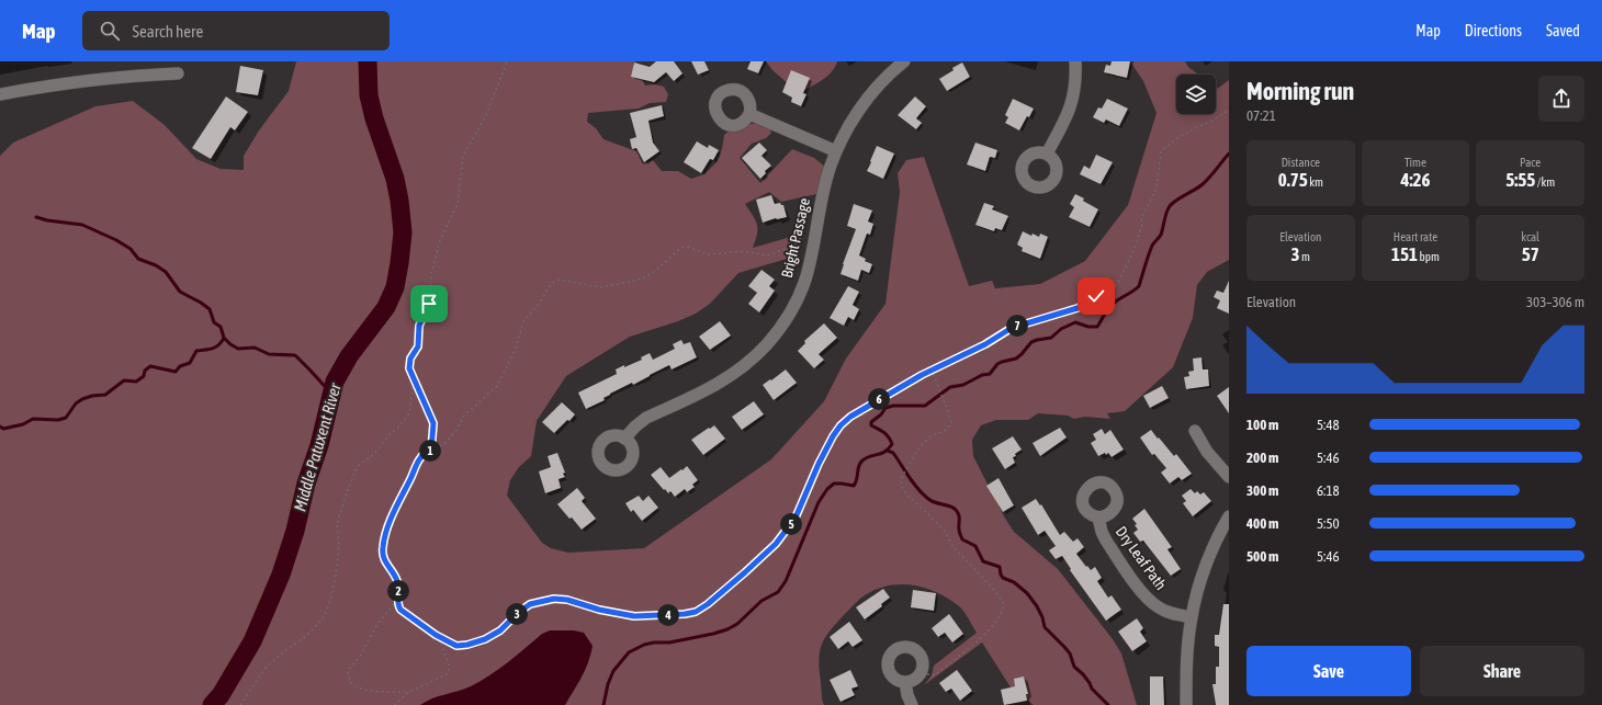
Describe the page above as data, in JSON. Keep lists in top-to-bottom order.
{
  "streets": {
    "street": ["Bright Passage", "Dry Leaf Path"]
  },
  "water": ["Middle Patuxent River"],
  "page": {
    "header": "Map",
    "search": "Search here",
    "nav": ["Map", "Directions", "Saved"],
    "heading": ["Morning run", "07:21"],
    "stats": [
      ["Distance", "0.75 km"],
      ["Time", "4:26"],
      ["Pace", "5:55 /km"],
      ["Elevation", "3 m"],
      ["Heart rate", "151 bpm"],
      ["kcal", "57"]
    ],
    "chart": ["Elevation", "303–306 m"],
    "pins": [
      "7",
      "6",
      "1",
      "5",
      "2",
      "3",
      "4"
    ],
    "list": [
      {
        "name": "100 m",
        "note": "5:48"
      },
      {
        "name": "200 m",
        "note": "5:46"
      },
      {
        "name": "300 m",
        "note": "6:18"
      },
      {
        "name": "400 m",
        "note": "5:50"
      },
      {
        "name": "500 m",
        "note": "5:46"
      }
    ],
    "buttons": ["Save", "Share"]
  }
}
